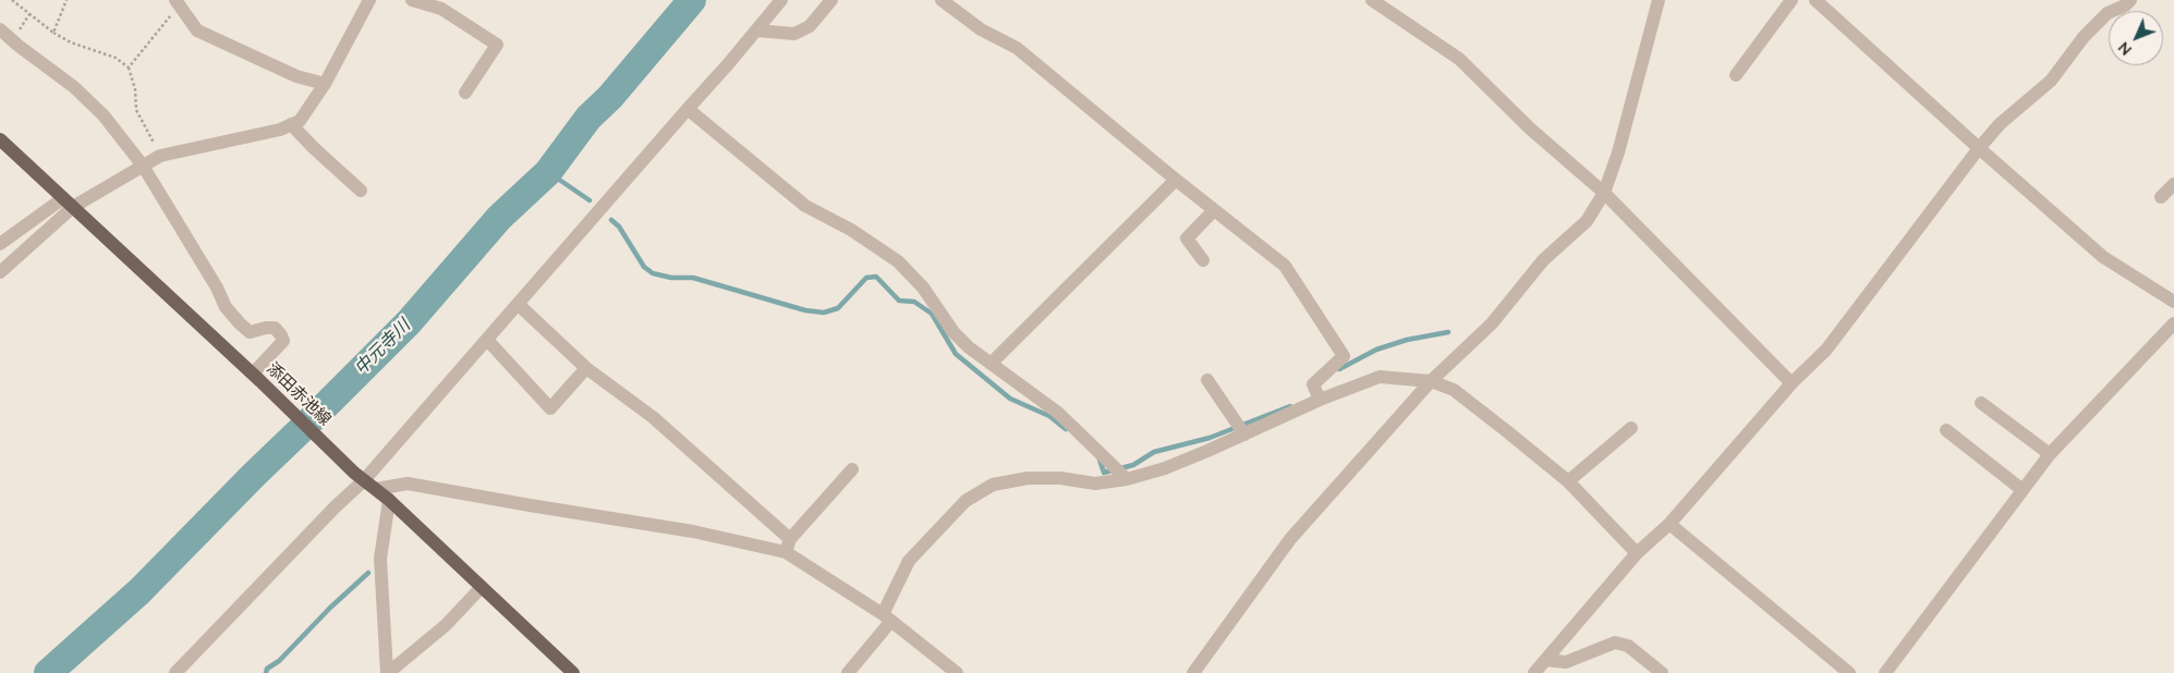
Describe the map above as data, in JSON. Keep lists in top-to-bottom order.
{
  "streets": {
    "main road": ["添田赤池線"]
  },
  "water": ["中元寺川"],
  "north": "bottom left"
}
